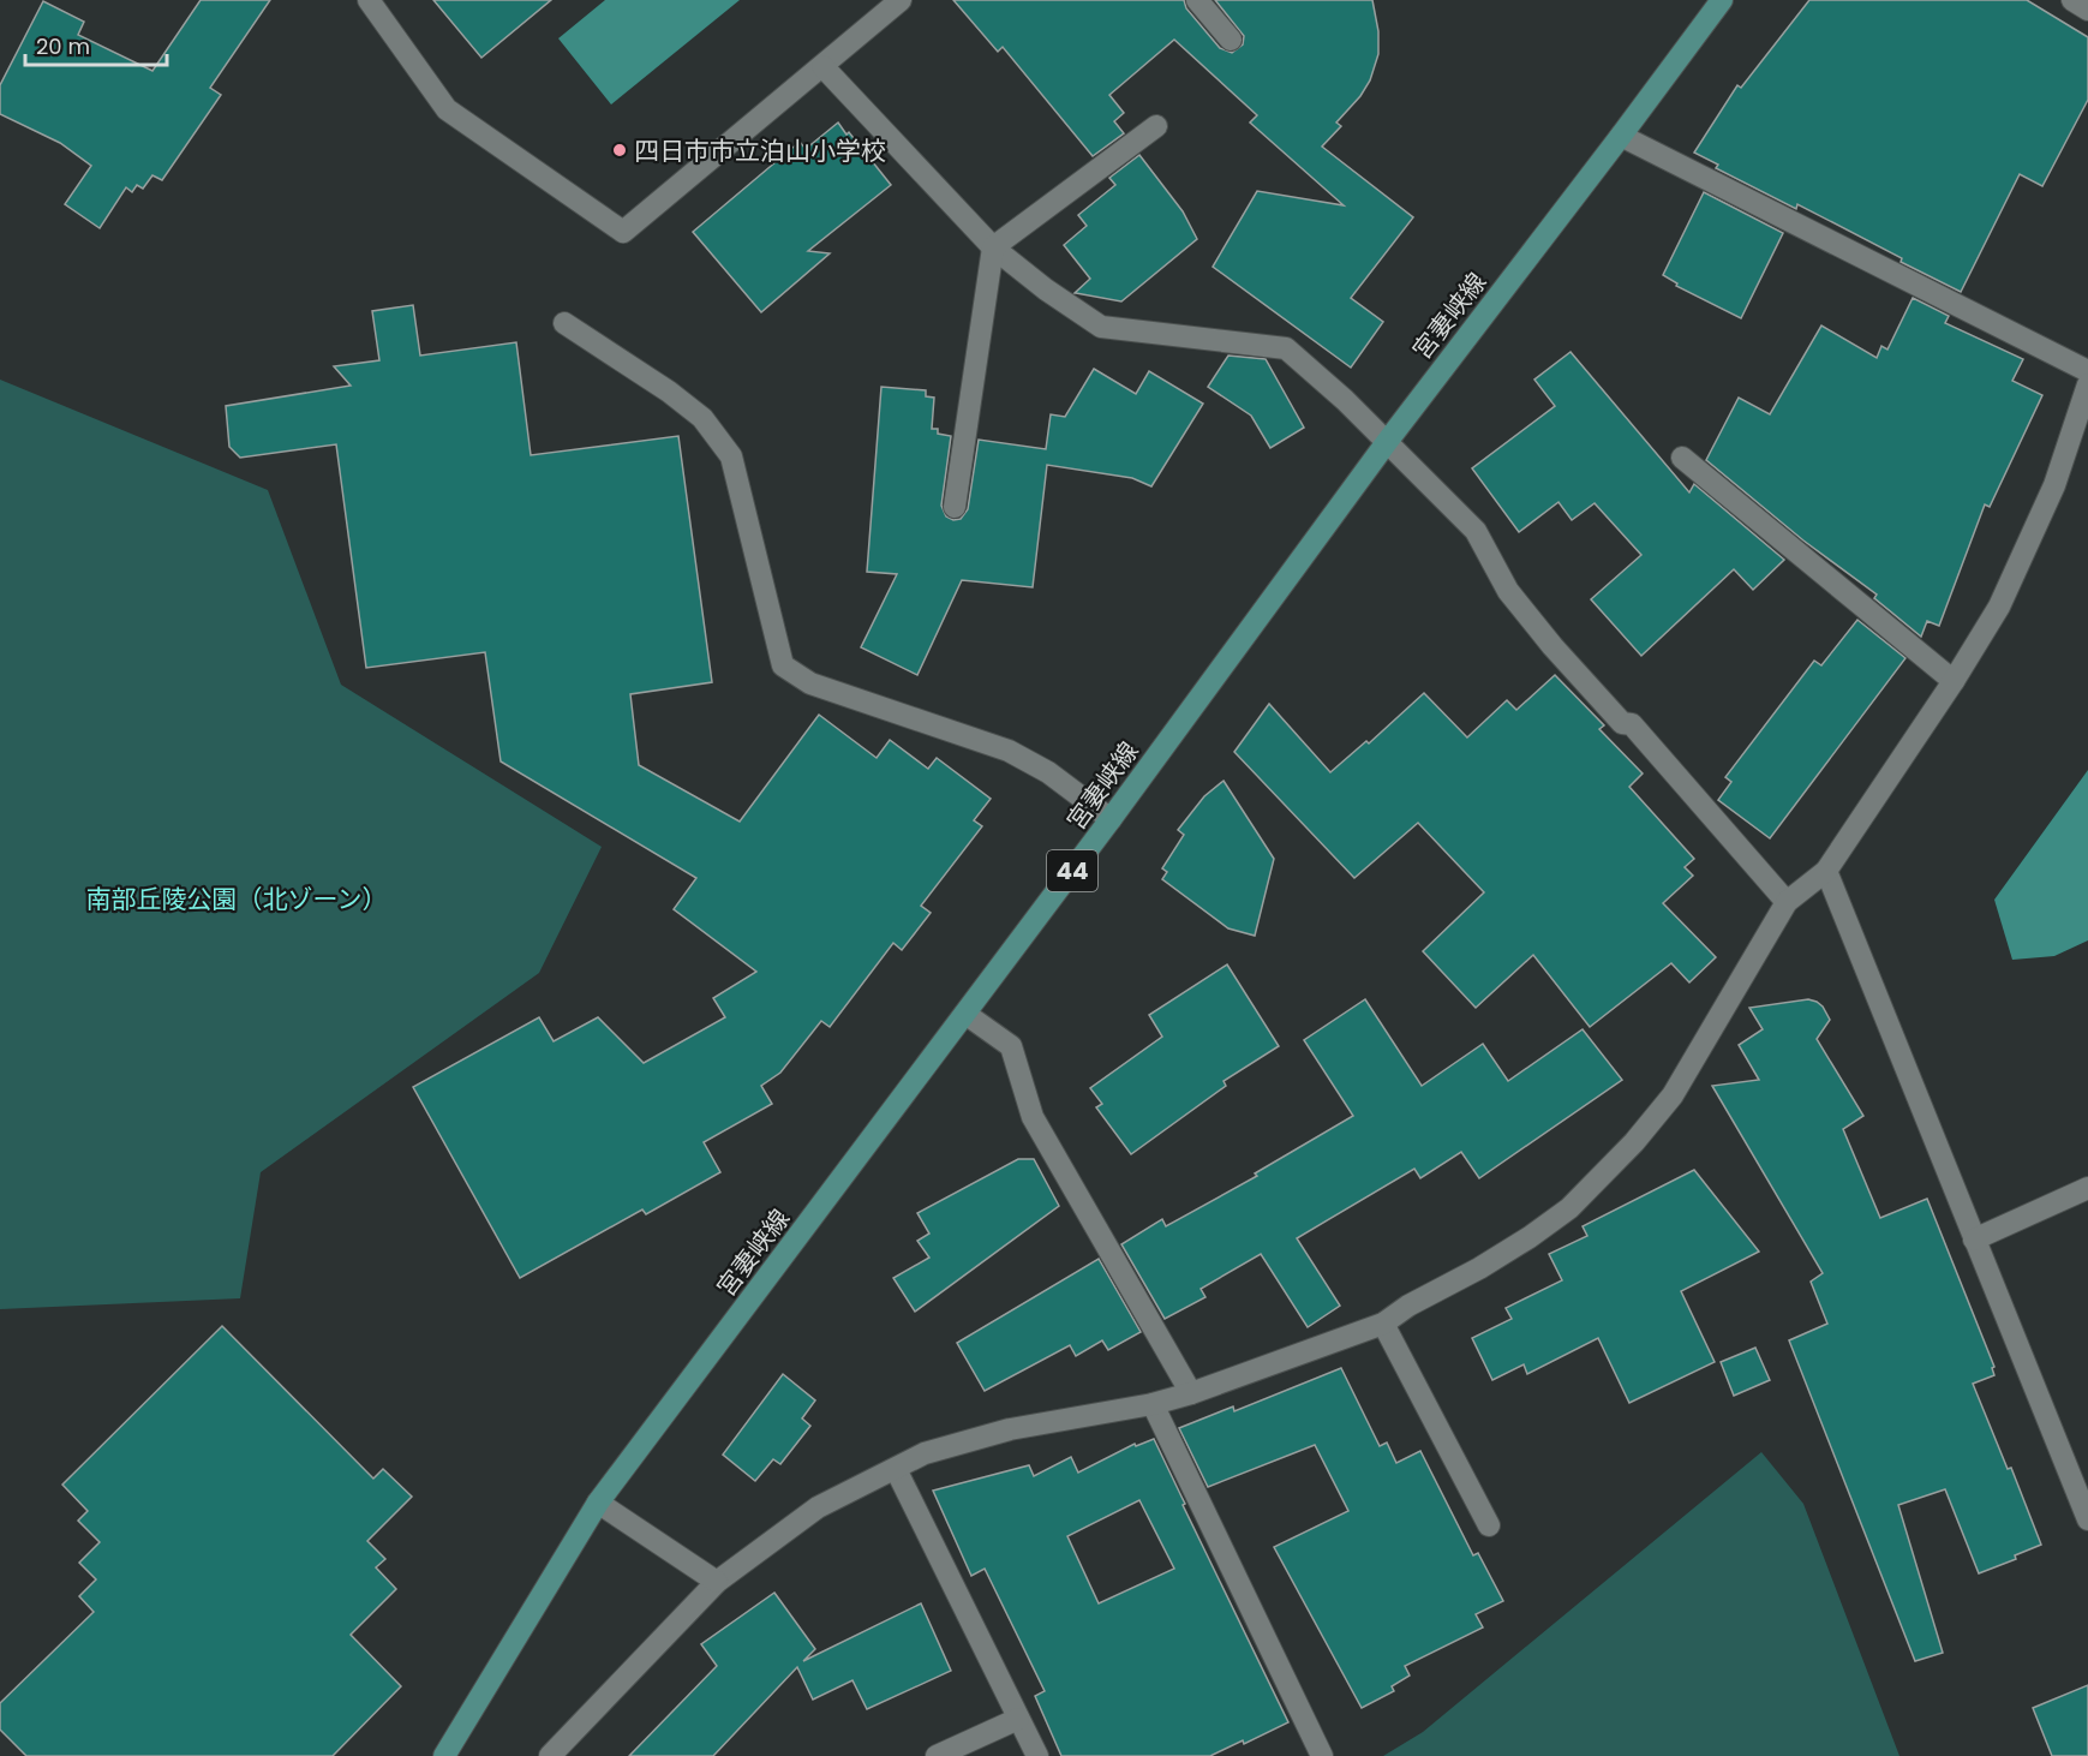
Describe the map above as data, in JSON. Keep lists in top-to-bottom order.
{
  "streets": {
    "main road": ["宮妻峡線", "44"]
  },
  "parks": ["南部丘陵公園（北ゾーン）"],
  "places": ["四日市市立泊山小学校"],
  "scale_bar": "20 m"
}
